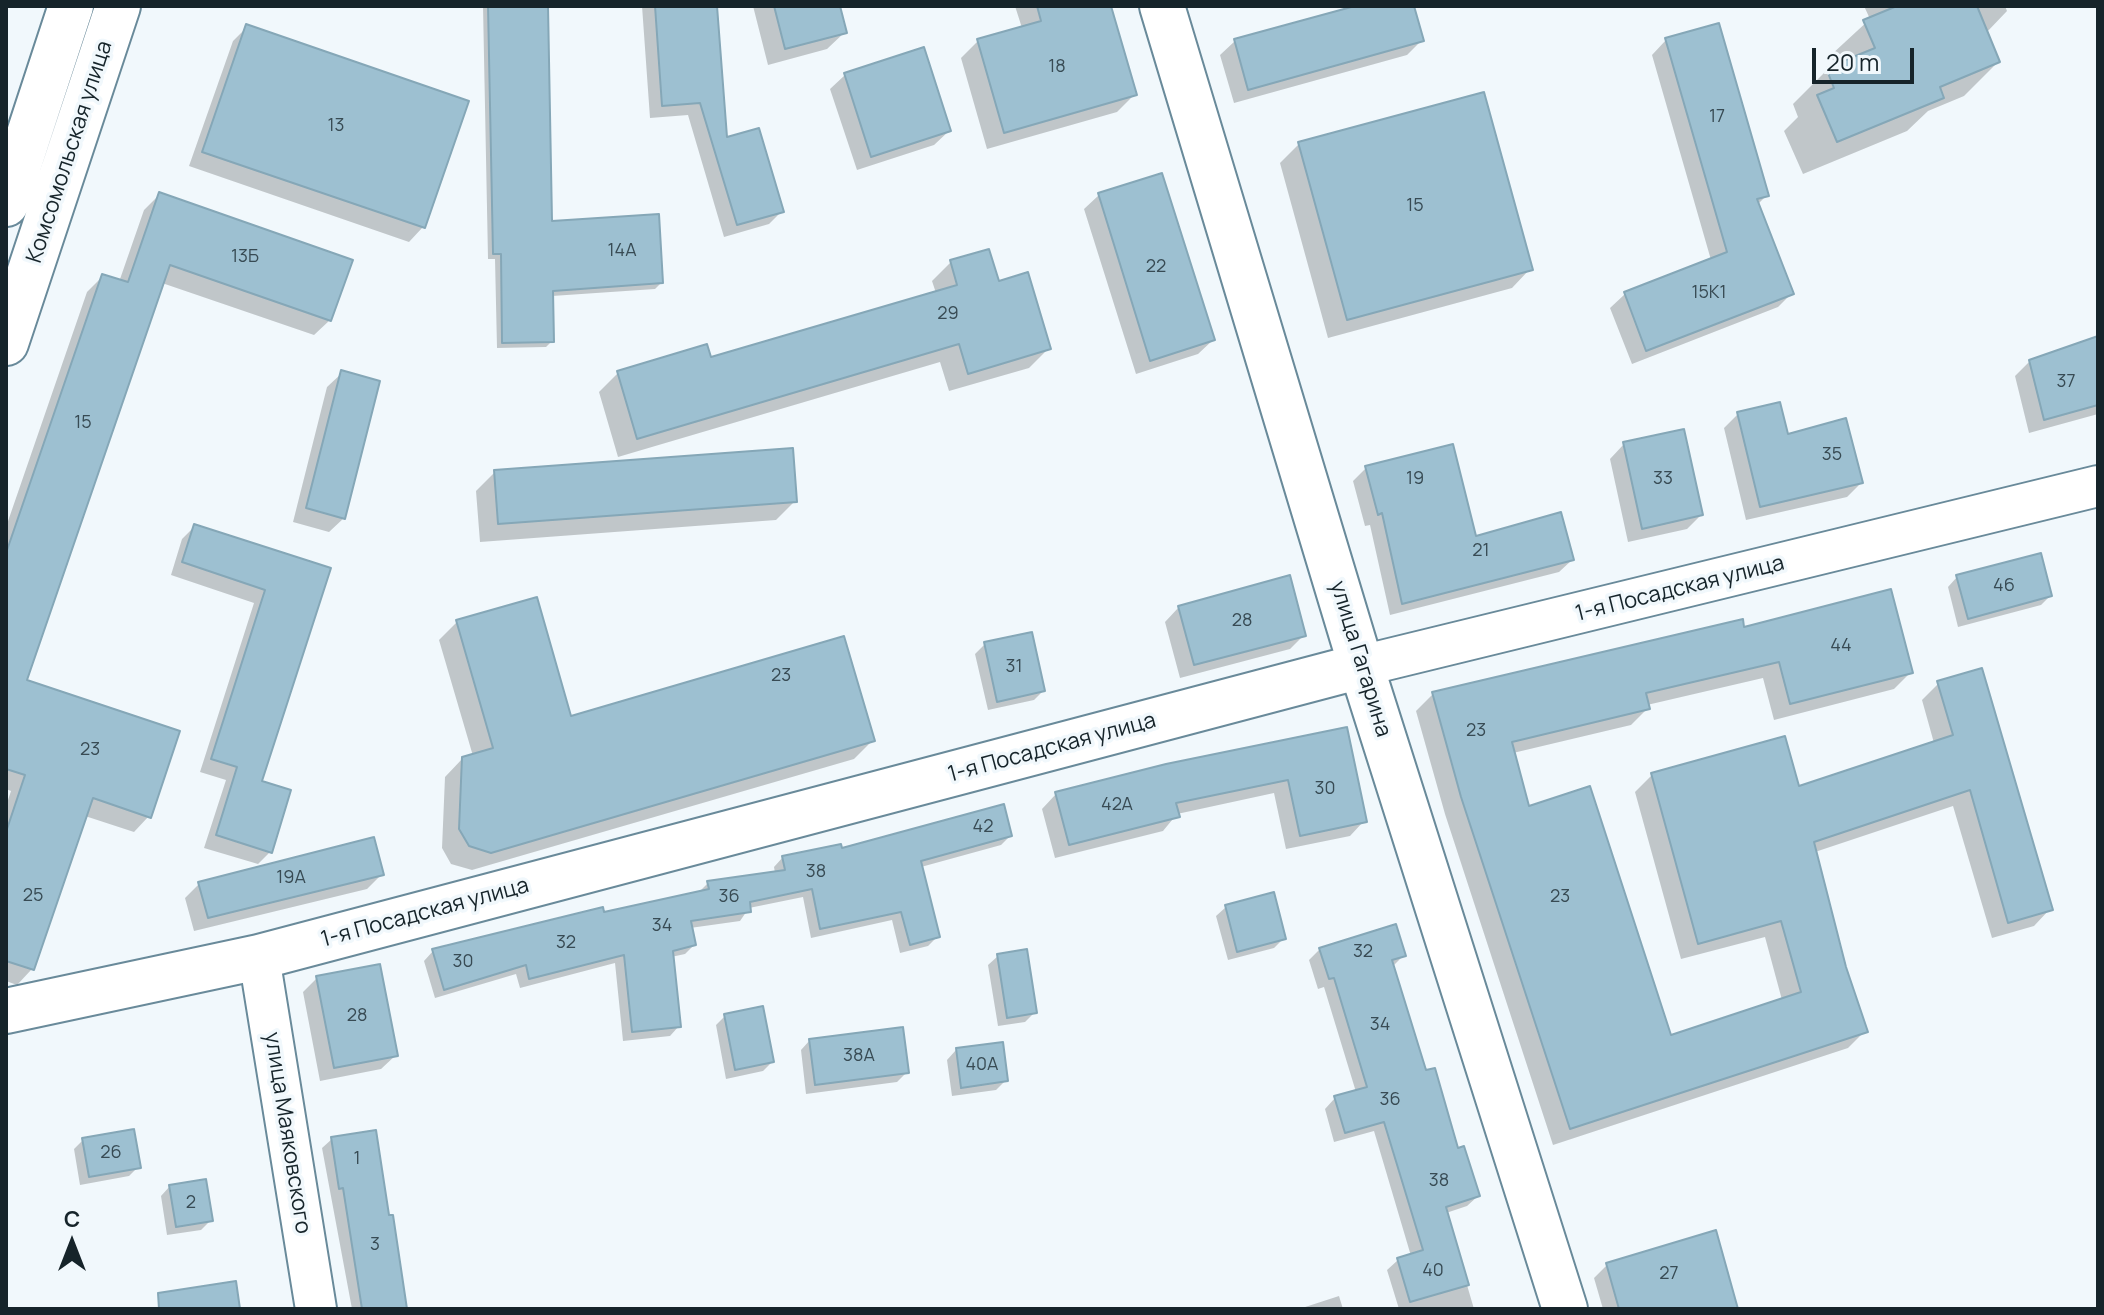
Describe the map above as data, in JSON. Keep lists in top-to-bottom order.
{
  "streets": {
    "street": [
      "Комсомольская улица",
      "1-я Посадская улица",
      "улица Гагарина",
      "улица Маяковского"
    ]
  },
  "crossings": [
    ["1-я Посадская улица", "улица Гагарина"],
    ["1-я Посадская улица", "улица Маяковского"]
  ],
  "house_numbers": [
    "18",
    "17",
    "13",
    "15",
    "14А",
    "13Б",
    "22",
    "15К1",
    "29",
    "37",
    "15",
    "35",
    "19",
    "33",
    "21",
    "46",
    "28",
    "44",
    "31",
    "23",
    "23",
    "23",
    "30",
    "42А",
    "42",
    "38",
    "19А",
    "25",
    "36",
    "23",
    "34",
    "32",
    "32",
    "30",
    "28",
    "34",
    "38А",
    "40А",
    "36",
    "26",
    "1",
    "38",
    "2",
    "3",
    "40",
    "27"
  ],
  "scale_bar": "20 m",
  "north": "top"
}
